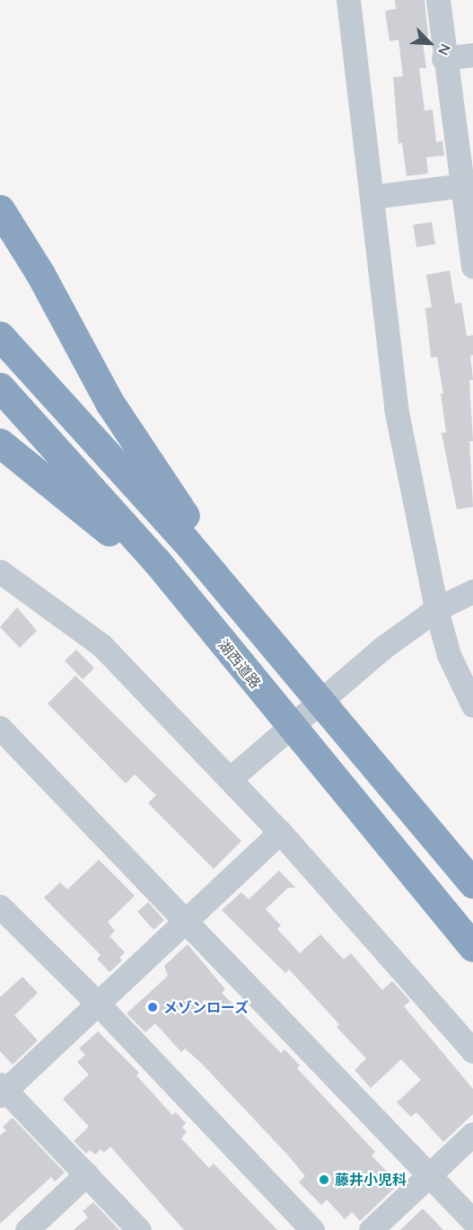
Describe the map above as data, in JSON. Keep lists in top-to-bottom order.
{
  "streets": {
    "highway": ["湖西道路"]
  },
  "places": ["メゾンローズ", "藤井小児科"],
  "north": "bottom right"
}
